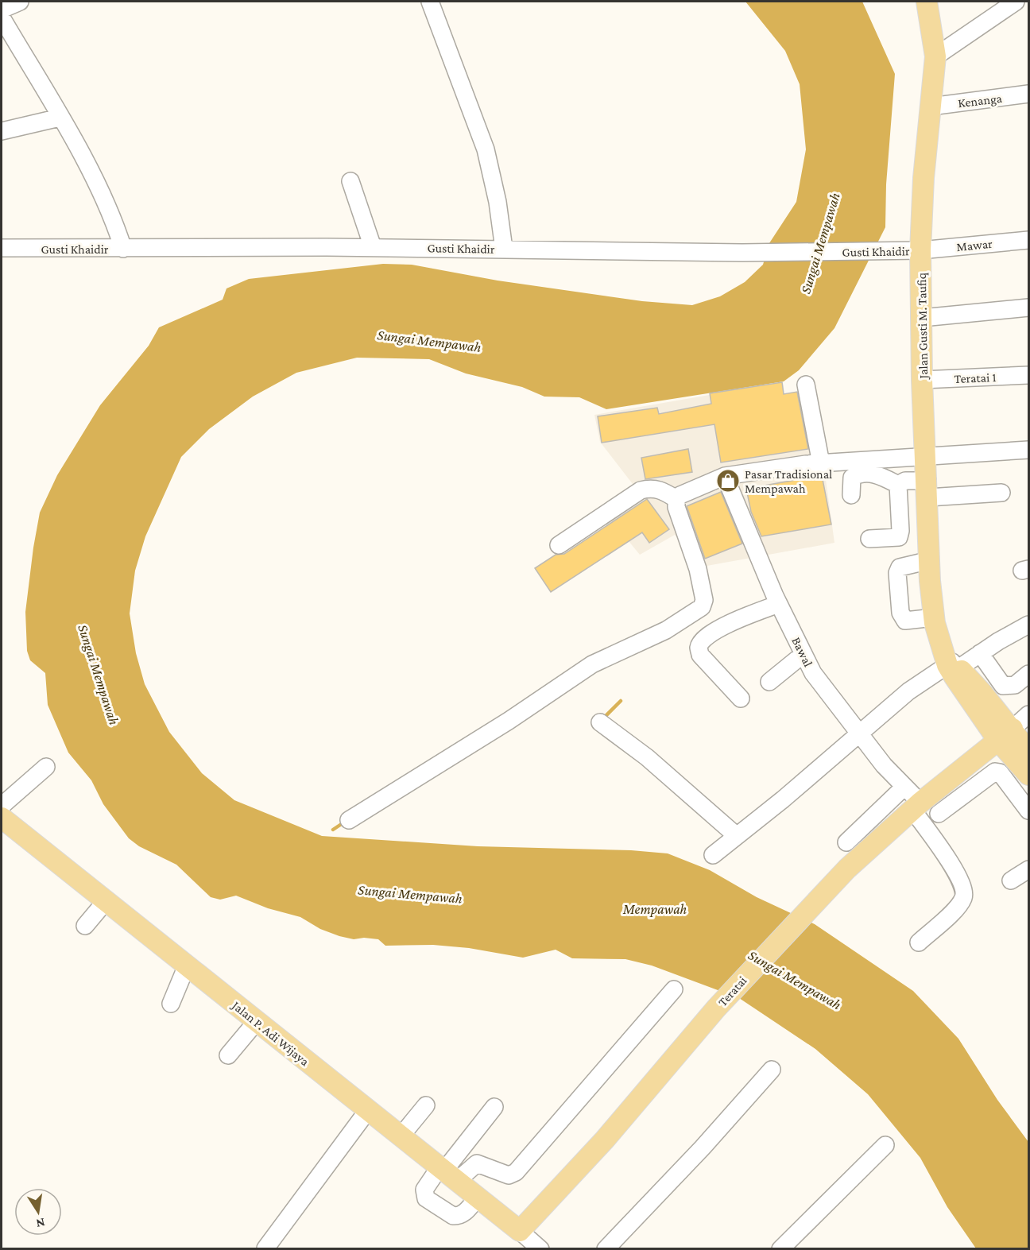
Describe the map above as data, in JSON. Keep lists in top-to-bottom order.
{
  "streets": {
    "main road": ["Jalan Gusti M. Taufiq", "Teratai", "Jalan P. Adi Wijaya"],
    "street": [
      "Kenanga",
      "Mawar",
      "Gusti Khaidir",
      "Teratai 1",
      "Bawal"
    ]
  },
  "crossings": [
    ["Kenanga", "Jalan Gusti M. Taufiq"],
    ["Mawar", "Gusti Khaidir"],
    ["Mawar", "Jalan Gusti M. Taufiq"],
    ["Gusti Khaidir", "Jalan Gusti M. Taufiq"],
    ["Jalan Gusti M. Taufiq", "Teratai 1"],
    ["Jalan Gusti M. Taufiq", "Teratai"],
    ["Bawal", "Teratai"],
    ["Teratai", "Jalan P. Adi Wijaya"]
  ],
  "water": ["Sungai Mempawah", "Mempawah"],
  "places": {
    "shop": ["Pasar Tradisional Mempawah"]
  },
  "north": "bottom"
}
